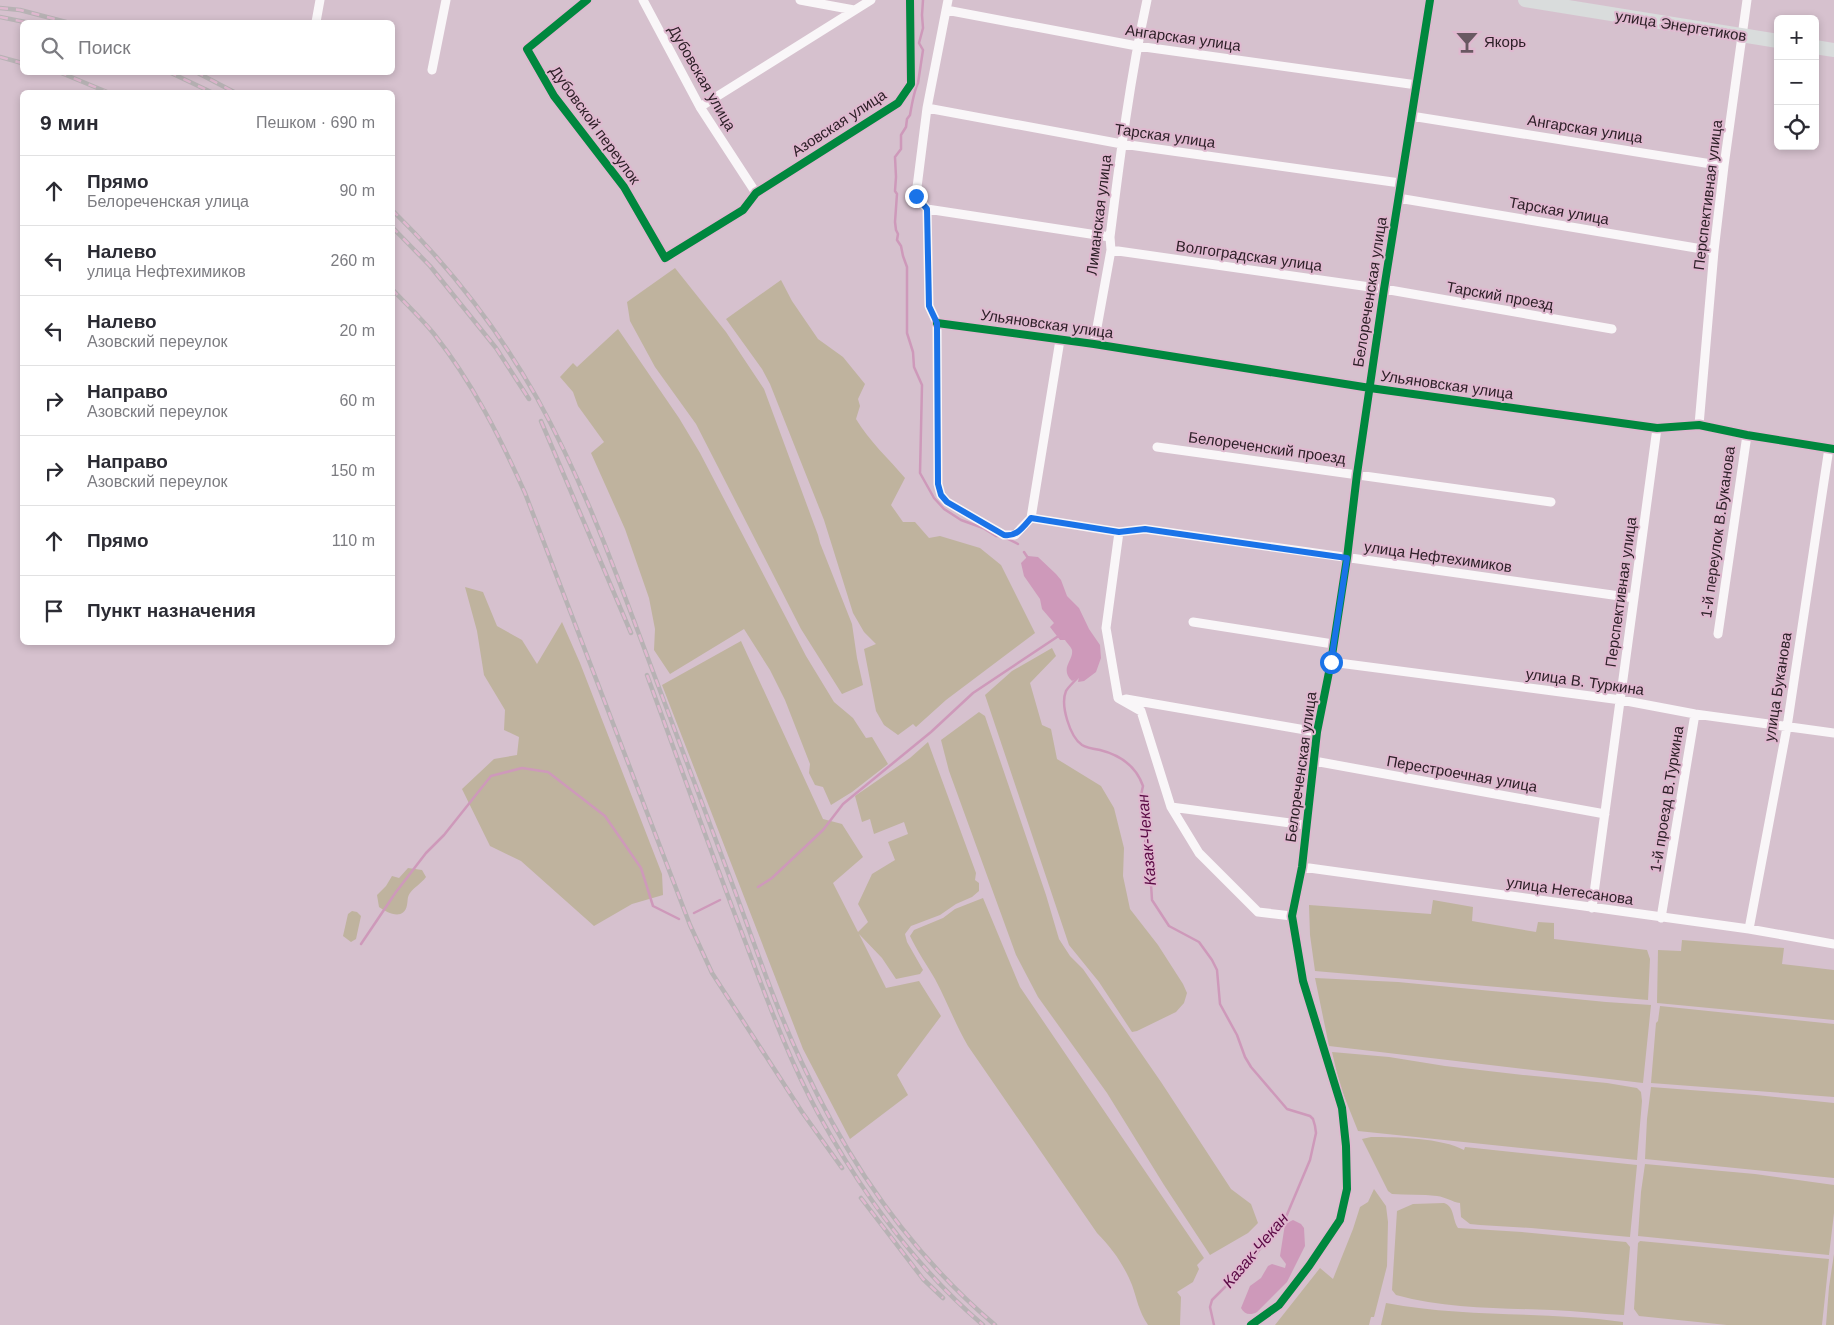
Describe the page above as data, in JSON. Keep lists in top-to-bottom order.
{
  "streets": {
    "main road": ["улица Энергетиков"],
    "street": [
      "Ангарская улица",
      "Дубовская улица",
      "Азовская улица",
      "Дубовской переулок",
      "Тарская улица",
      "Перспективная улица",
      "Лиманская улица",
      "Волгоградская улица",
      "Белореченская улица",
      "Тарский проезд",
      "Ульяновская улица",
      "Белореченский проезд",
      "1-й переулок В.Буканова",
      "улица Нефтехимиков",
      "улица В. Туркина",
      "улица Буканова",
      "Перестроечная улица",
      "1-й проезд В.Туркина",
      "улица Нетесанова"
    ]
  },
  "crossings": [
    ["улица Энергетиков", "Перспективная улица"],
    ["Ангарская улица", "Перспективная улица"],
    ["Ангарская улица", "Лиманская улица"],
    ["Ангарская улица", "Белореченская улица"],
    ["Дубовская улица", "Азовская улица"],
    ["Азовская улица", "Дубовской переулок"],
    ["Тарская улица", "Перспективная улица"],
    ["Тарская улица", "Лиманская улица"],
    ["Тарская улица", "Белореченская улица"],
    ["Перспективная улица", "Ульяновская улица"],
    ["Перспективная улица", "улица Нефтехимиков"],
    ["Перспективная улица", "улица В. Туркина"],
    ["Перспективная улица", "Перестроечная улица"],
    ["Перспективная улица", "улица Нетесанова"],
    ["Лиманская улица", "Волгоградская улица"],
    ["Лиманская улица", "Ульяновская улица"],
    ["Волгоградская улица", "Белореченская улица"],
    ["Волгоградская улица", "Тарский проезд"],
    ["Белореченская улица", "Тарский проезд"],
    ["Белореченская улица", "Ульяновская улица"],
    ["Белореченская улица", "Белореченский проезд"],
    ["Белореченская улица", "улица Нефтехимиков"],
    ["Белореченская улица", "улица В. Туркина"],
    ["Белореченская улица", "Перестроечная улица"],
    ["Белореченская улица", "улица Нетесанова"],
    ["Ульяновская улица", "1-й переулок В.Буканова"],
    ["Ульяновская улица", "улица Буканова"],
    ["улица В. Туркина", "улица Буканова"],
    ["улица В. Туркина", "1-й проезд В.Туркина"],
    ["улица Буканова", "улица Нетесанова"],
    ["1-й проезд В.Туркина", "улица Нетесанова"]
  ],
  "water": ["Казак-Чекан"],
  "places": {
    "bar": ["Якорь"]
  },
  "page": {
    "map_buttons": ["+", "−"],
    "search": "Поиск",
    "heading": ["9 мин", "Пешком · 690 m"],
    "list": [
      ["Прямо", "Белореченская улица", "90 m"],
      ["Налево", "улица Нефтехимиков", "260 m"],
      ["Налево", "Азовский переулок", "20 m"],
      ["Направо", "Азовский переулок", "60 m"],
      ["Направо", "Азовский переулок", "150 m"],
      ["Прямо", "110 m"],
      "Пункт назначения"
    ]
  }
}
